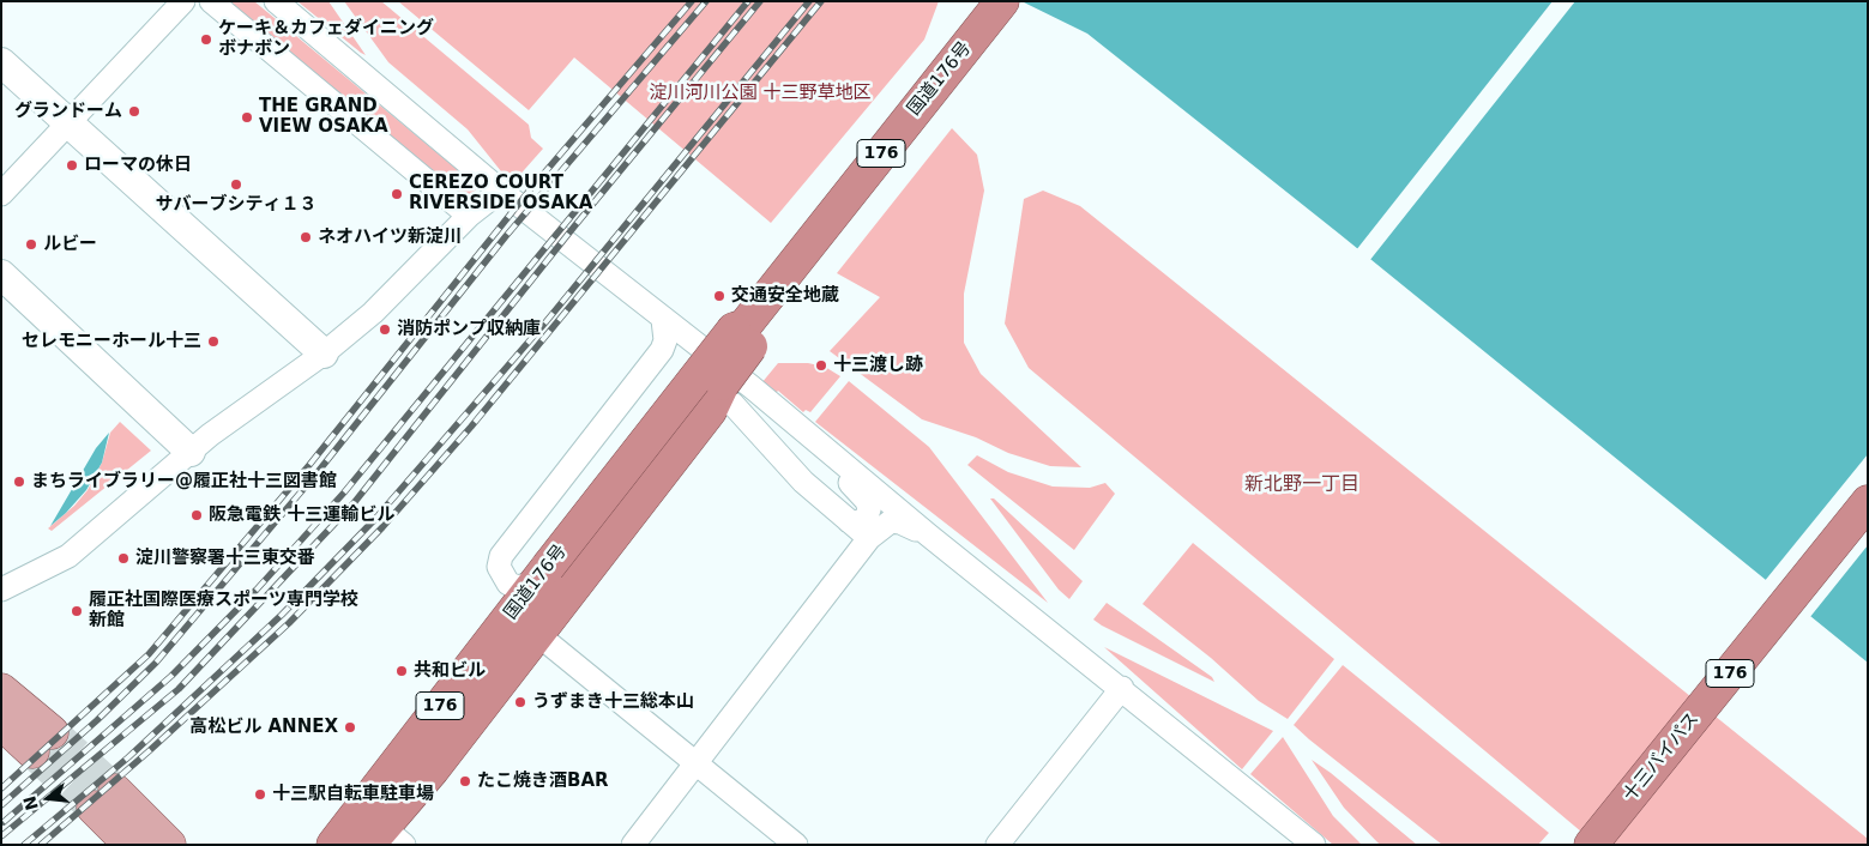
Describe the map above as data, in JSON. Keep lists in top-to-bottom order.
{
  "streets": {
    "highway": ["国道176号", "176", "十三バイパス"]
  },
  "districts": ["新北野一丁目"],
  "parks": ["淀川河川公園 十三野草地区"],
  "places": [
    "ケーキ＆カフェダイニング ボナボン",
    "グランドーム",
    "THE GRAND VIEW OSAKA",
    "ローマの休日",
    "サバーブシティ１３",
    "CEREZO COURT RIVERSIDE OSAKA",
    "ネオハイツ新淀川",
    "ルビー",
    "交通安全地蔵",
    "消防ポンプ収納庫",
    "セレモニーホール十三",
    "十三渡し跡",
    "まちライブラリー@履正社十三図書館",
    "阪急電鉄 十三運輸ビル",
    "淀川警察署十三東交番",
    "履正社国際医療スポーツ専門学校 新館",
    "共和ビル",
    "うずまき十三総本山",
    "高松ビル ANNEX",
    "たこ焼き酒BAR",
    "十三駅自転車駐車場"
  ],
  "north": "left"
}
